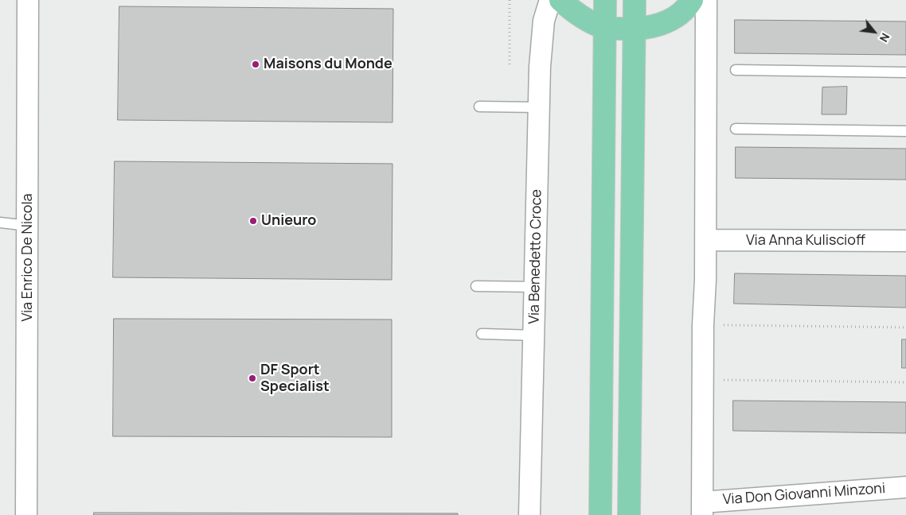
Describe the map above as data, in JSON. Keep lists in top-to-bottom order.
{
  "streets": {
    "street": [
      "Via Anna Kuliscioff",
      "Via Benedetto Croce",
      "Via Enrico De Nicola",
      "Via Don Giovanni Minzoni"
    ]
  },
  "places": ["Maisons du Monde", "Unieuro", "DF Sport Specialist"],
  "north": "bottom right"
}
